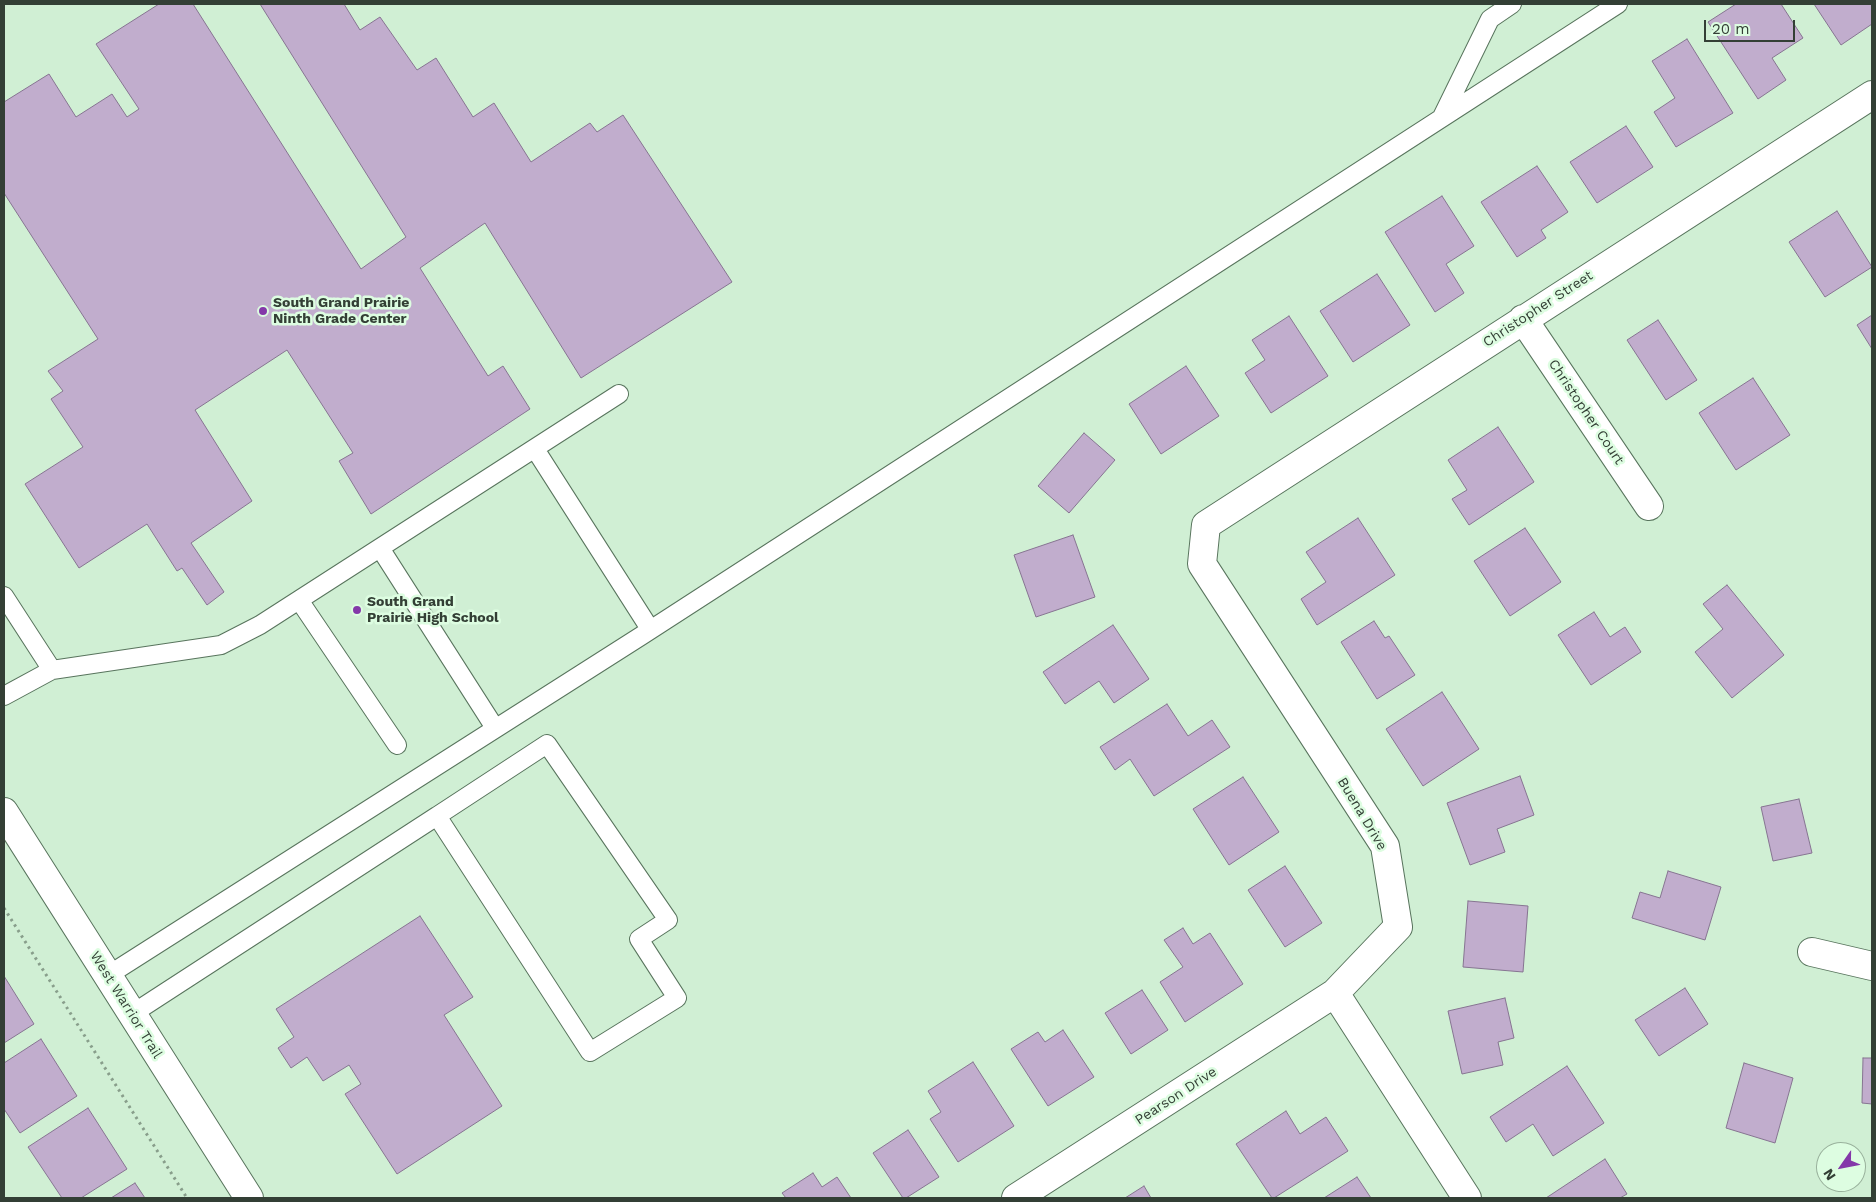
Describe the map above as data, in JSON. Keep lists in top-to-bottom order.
{
  "streets": {
    "street": [
      "Christopher Street",
      "Christopher Court",
      "Buena Drive",
      "West Warrior Trail",
      "Pearson Drive"
    ]
  },
  "crossings": [
    ["Christopher Street", "Christopher Court"],
    ["Christopher Street", "Buena Drive"],
    ["Buena Drive", "Pearson Drive"]
  ],
  "places": ["South Grand Prairie Ninth Grade Center", "South Grand Prairie High School"],
  "scale_bar": "20 m",
  "north": "bottom left"
}
